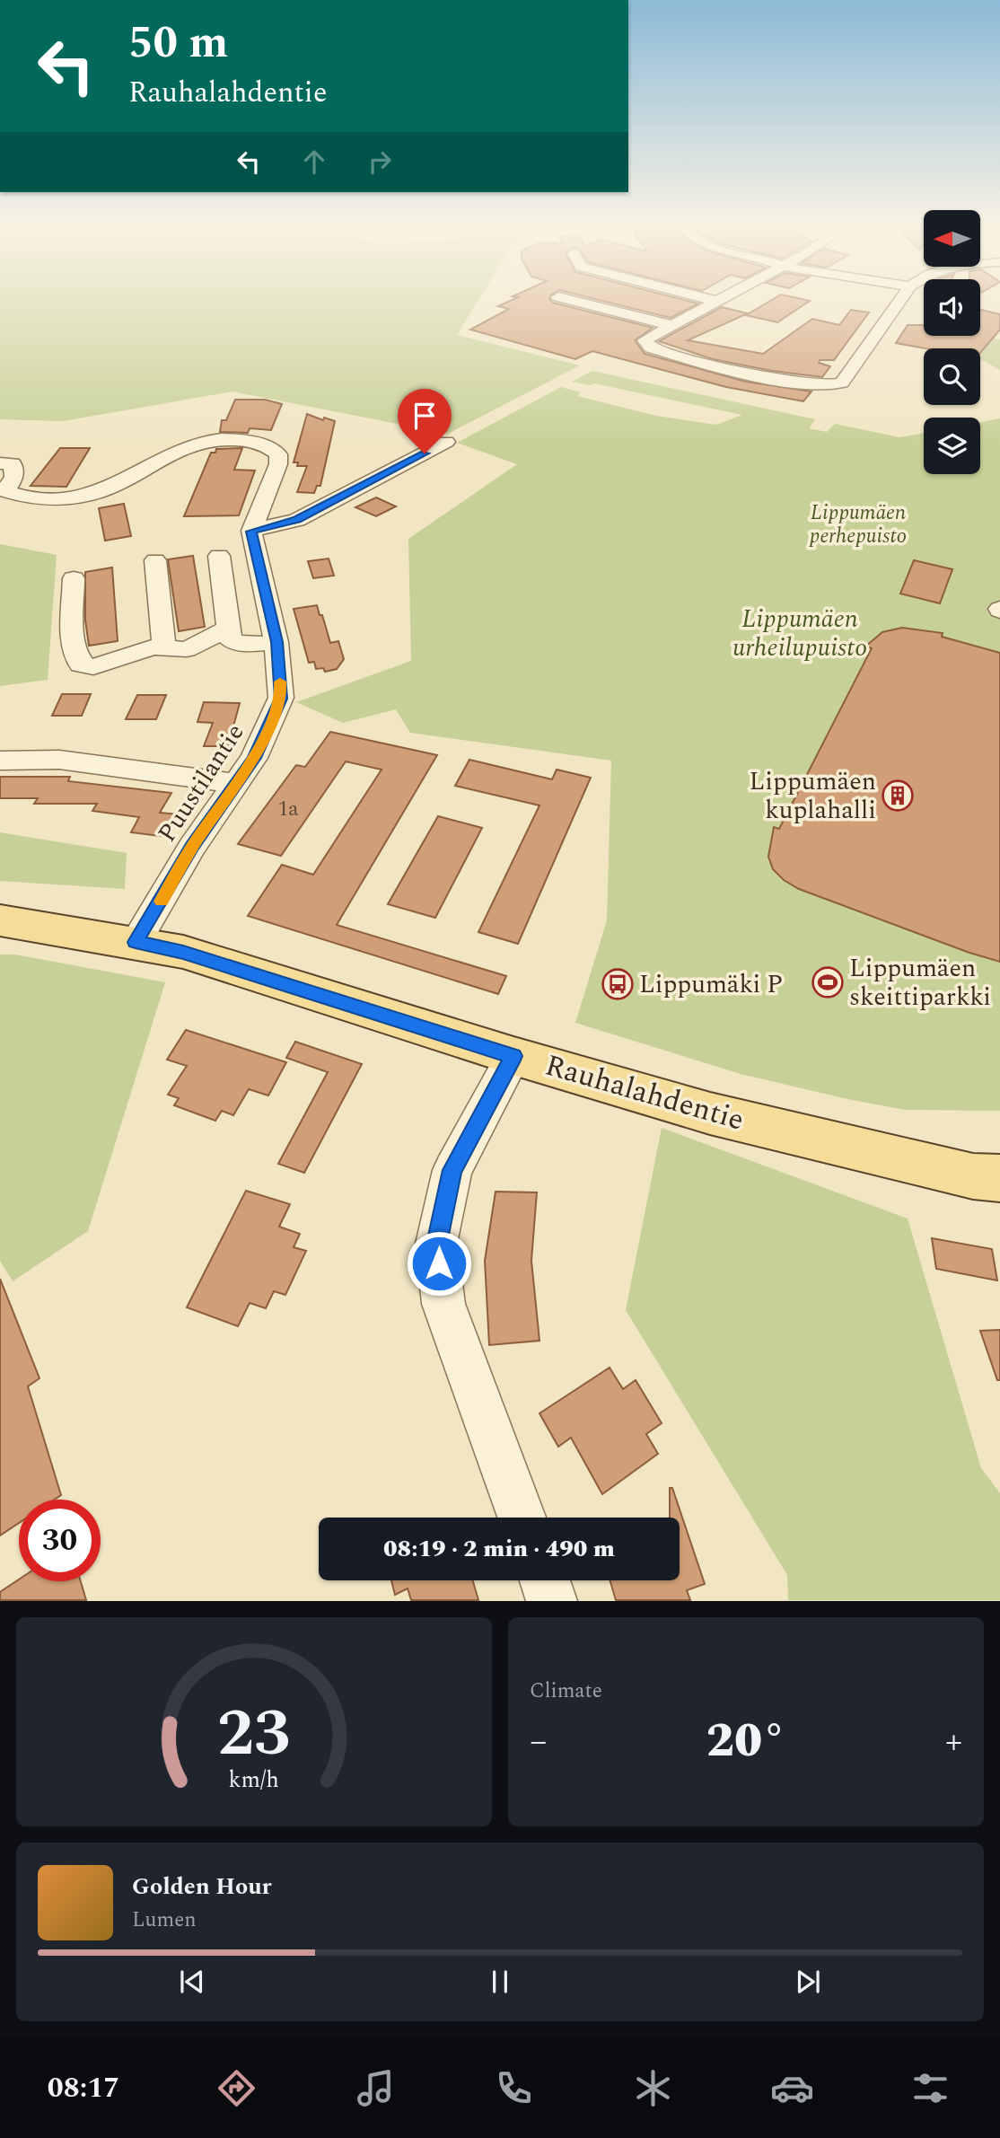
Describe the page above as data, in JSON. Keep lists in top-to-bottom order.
{
  "streets": {
    "main road": ["Rauhalahdentie"],
    "street": ["Puustilantie"]
  },
  "crossings": [
    ["Puustilantie", "Rauhalahdentie"]
  ],
  "parks": ["Lippumäen perhepuisto", "Lippumäen urheilupuisto"],
  "places": {
    "building": ["Lippumäen kuplahalli"],
    "sports": ["Lippumäen skeittiparkki"],
    "bus stop": ["Lippumäki P"]
  },
  "house_numbers": ["1a"],
  "north": "left",
  "page": {
    "turn": ["50 m", "Rauhalahdentie"],
    "limit": "30",
    "trip": "08:19 · 2 min · 490 m",
    "tile": "Climate",
    "heat": ["−", "20°", "+"],
    "song": ["Golden Hour", "Lumen"],
    "tabs": "08:17",
    "gauge": ["23", "km/h"]
  }
}
